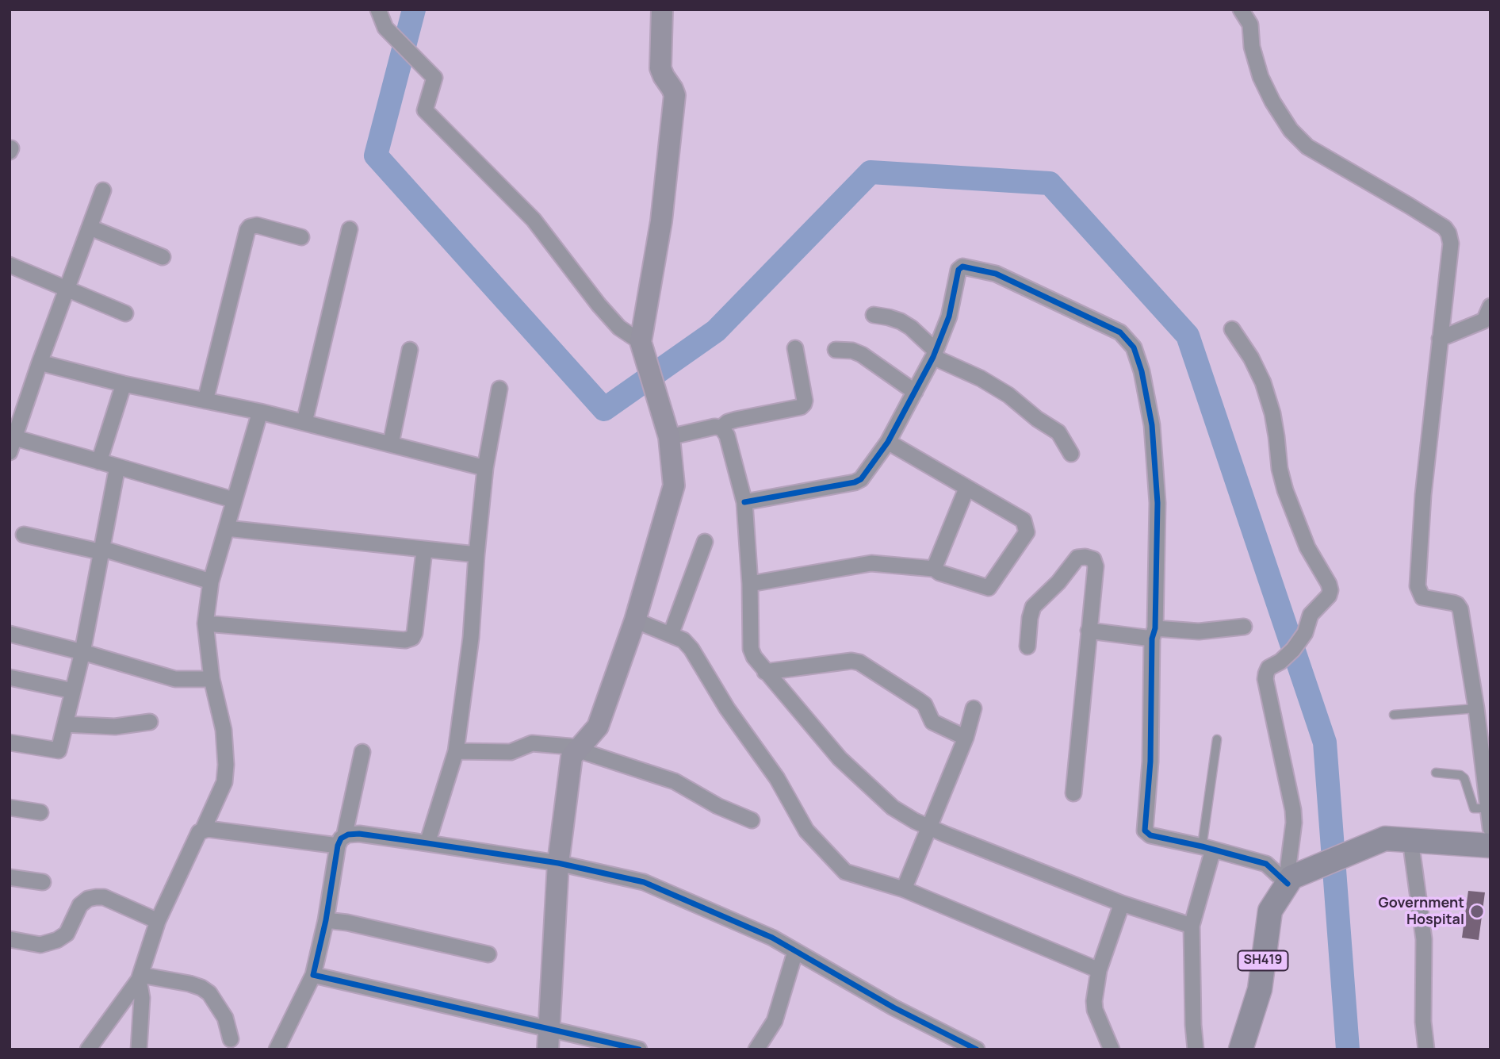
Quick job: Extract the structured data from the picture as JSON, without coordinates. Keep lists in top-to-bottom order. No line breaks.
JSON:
{"streets":{"main road":["SH419"]},"places":["Government Hospital"]}
